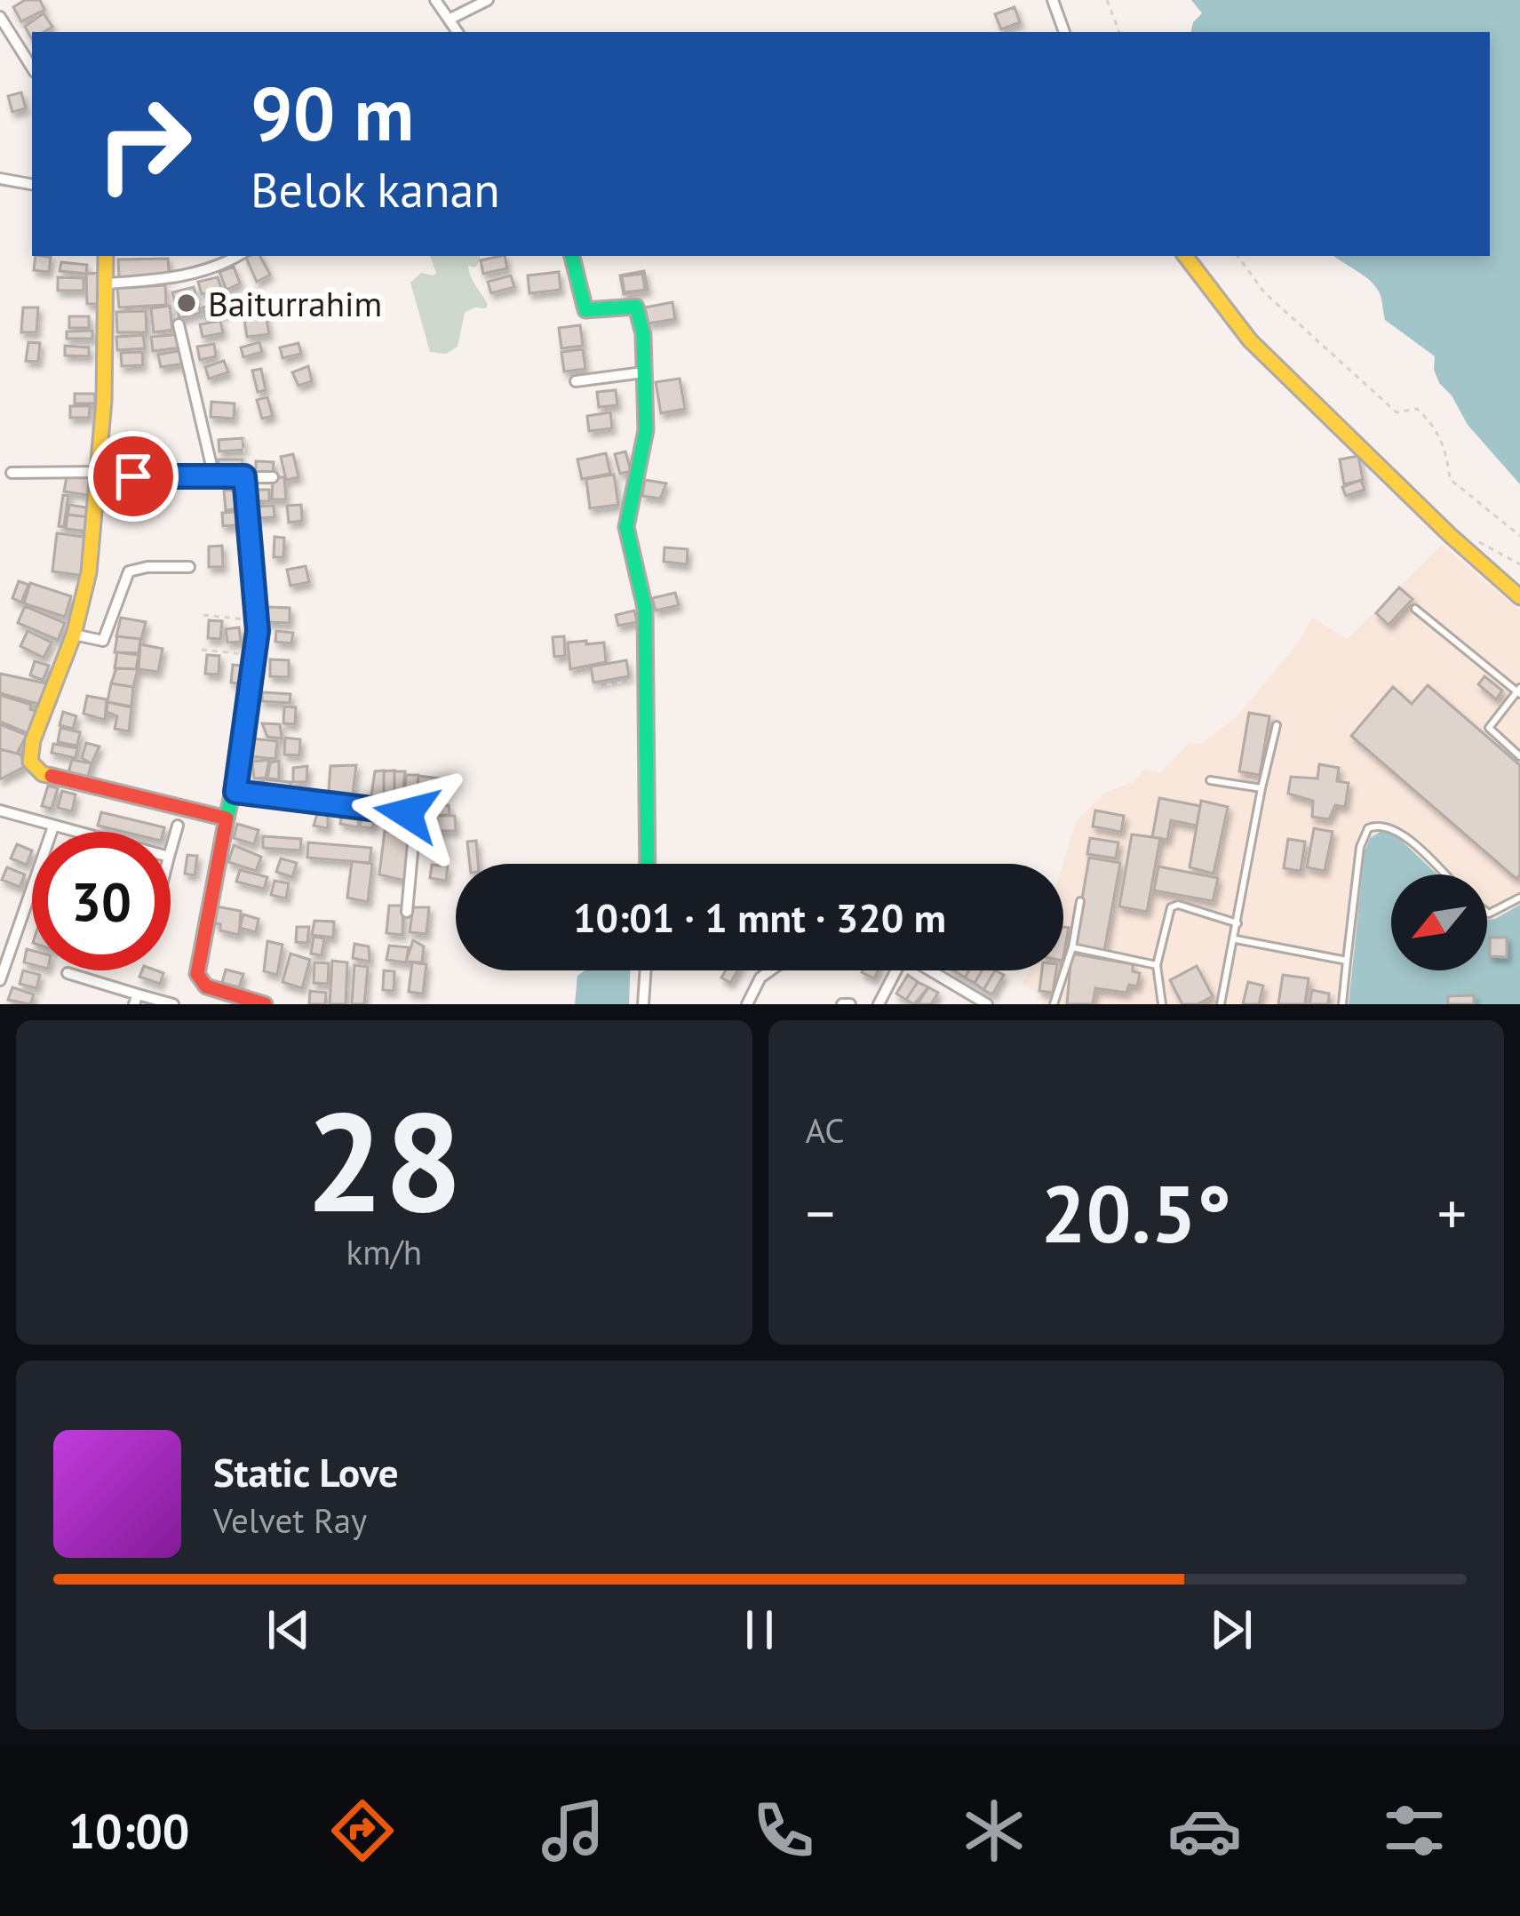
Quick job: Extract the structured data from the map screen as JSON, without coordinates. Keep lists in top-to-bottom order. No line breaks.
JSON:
{"places":["Baiturrahim"],"north":"bottom left","page":{"turn":["90 m","Belok kanan"],"limit":"30","trip":"10:01 · 1 mnt · 320 m","tile":[["28","km/h"],"AC"],"heat":["−","20.5°","+"],"song":["Static Love","Velvet Ray"],"tabs":"10:00"}}
